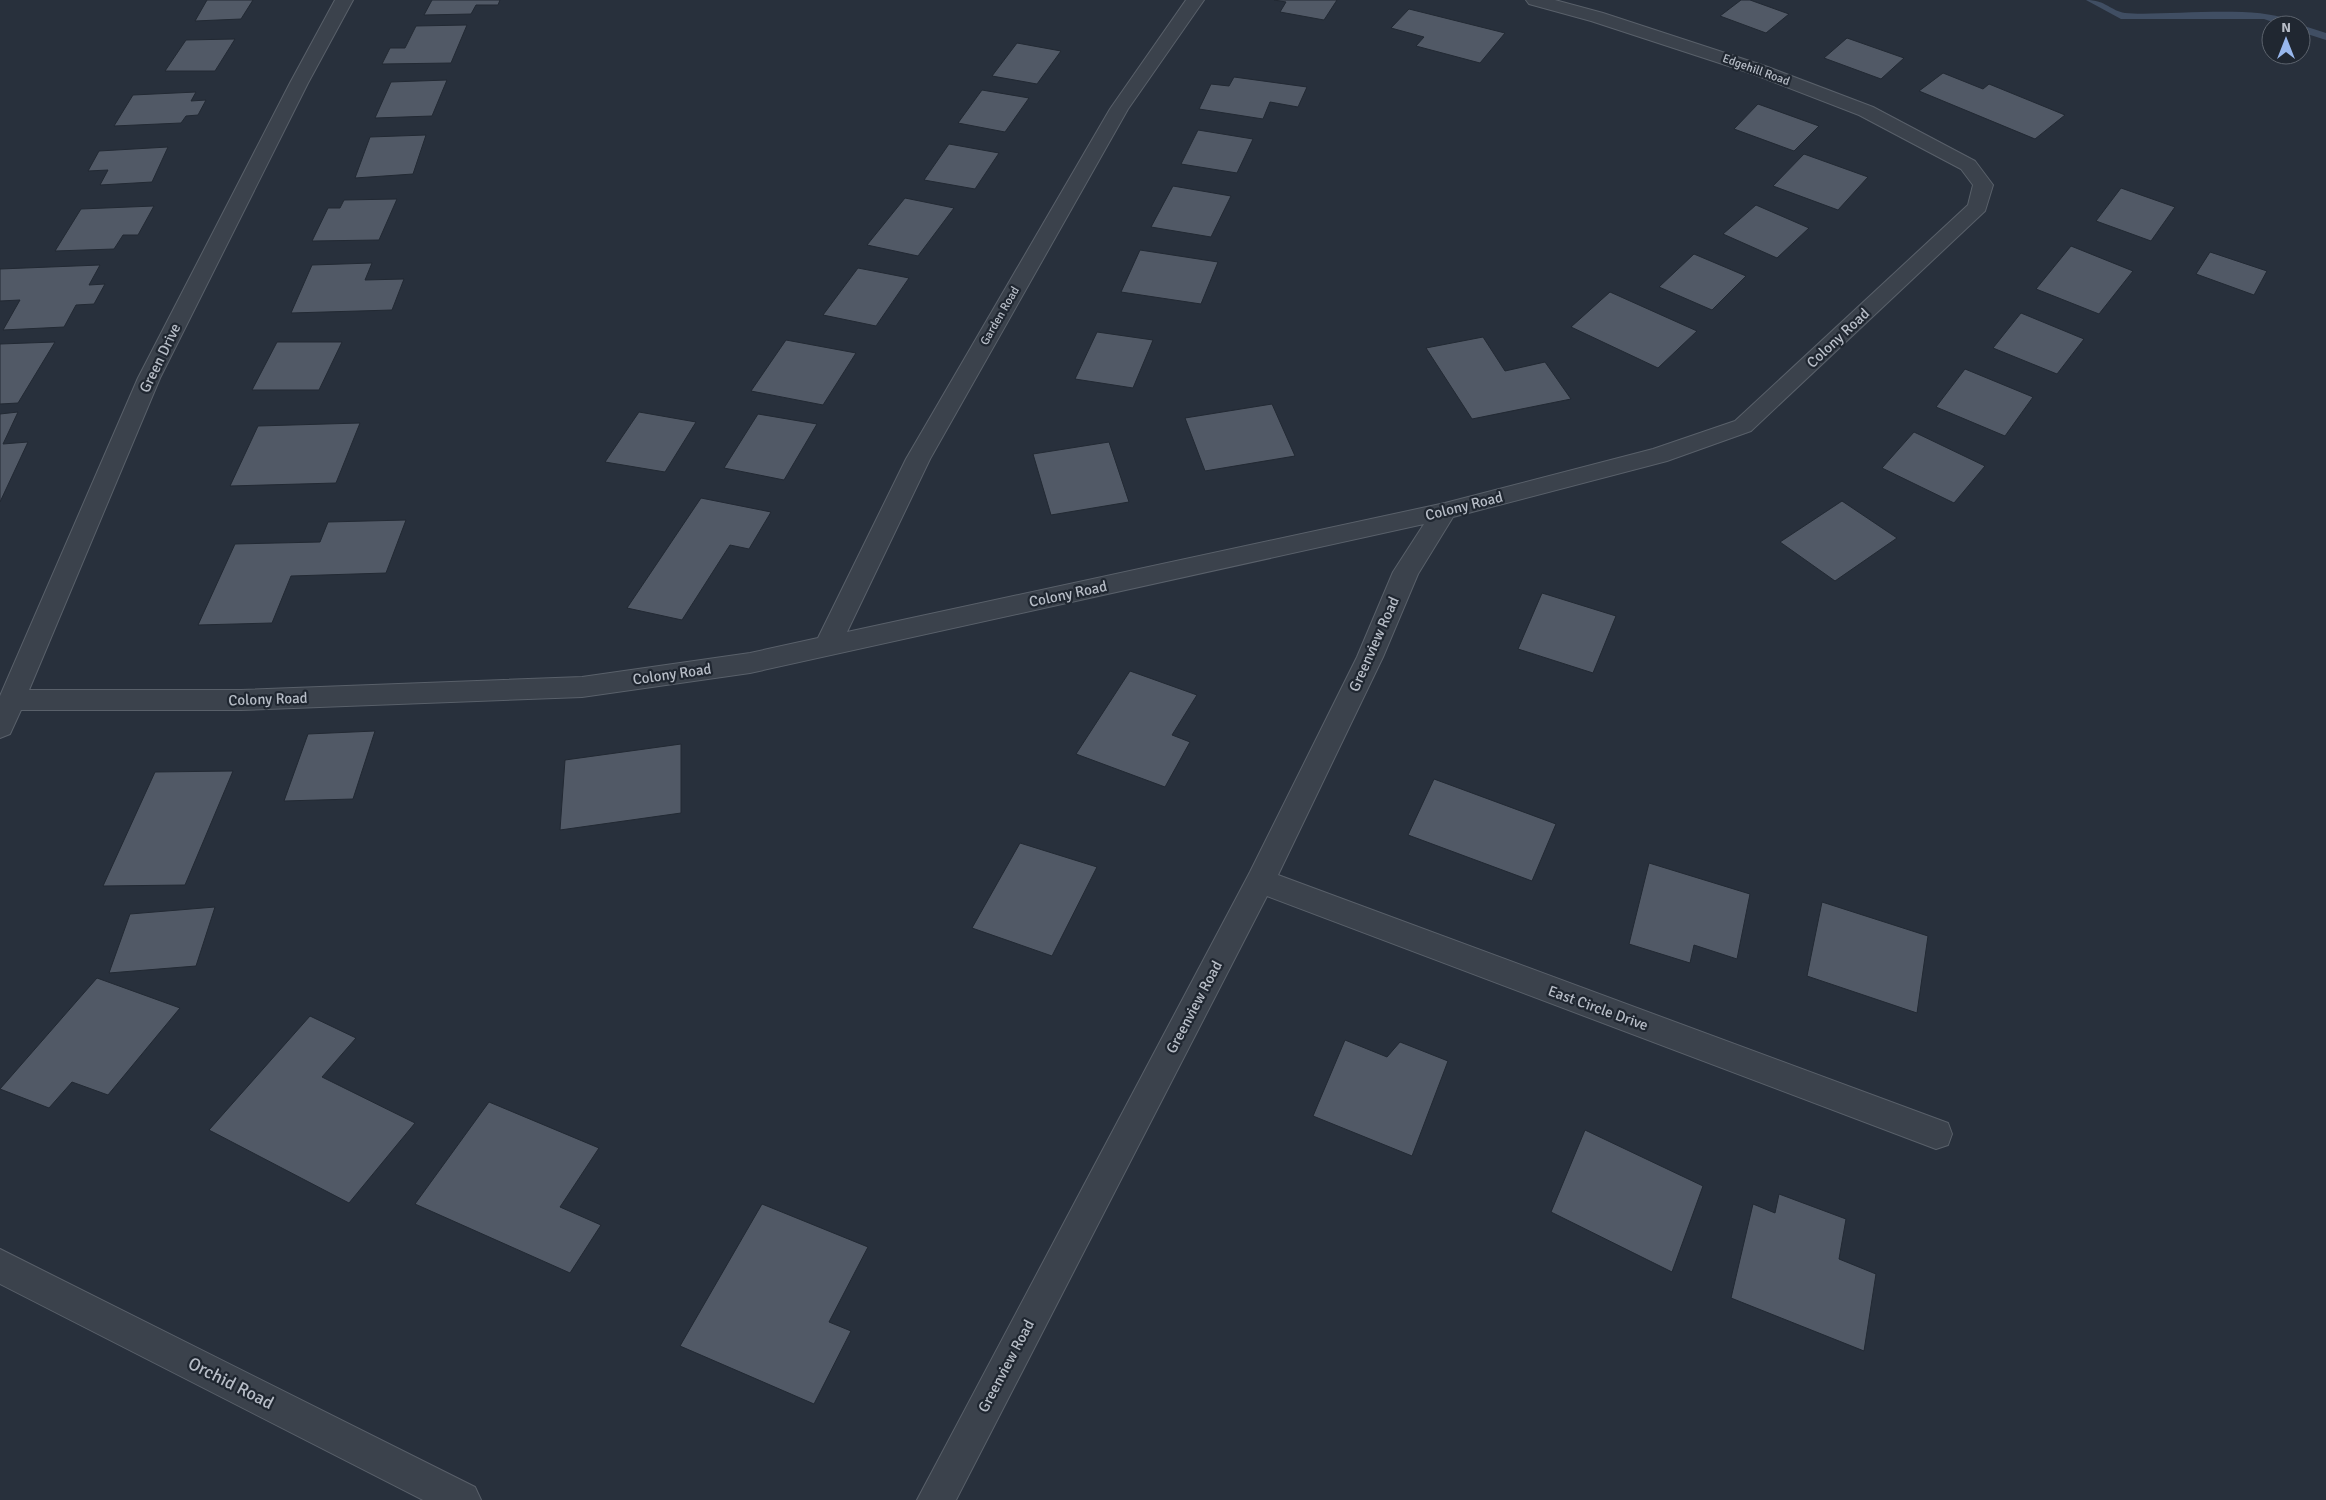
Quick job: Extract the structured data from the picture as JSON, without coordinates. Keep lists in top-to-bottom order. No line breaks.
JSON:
{"streets":{"street":["Edgehill Road","Garden Road","Colony Road","Green Drive","Greenview Road","East Circle Drive","Orchid Road"]},"crossings":[["Edgehill Road","Colony Road"],["Garden Road","Colony Road"],["Colony Road","Green Drive"],["Colony Road","Greenview Road"],["Greenview Road","East Circle Drive"]],"north":"top"}
